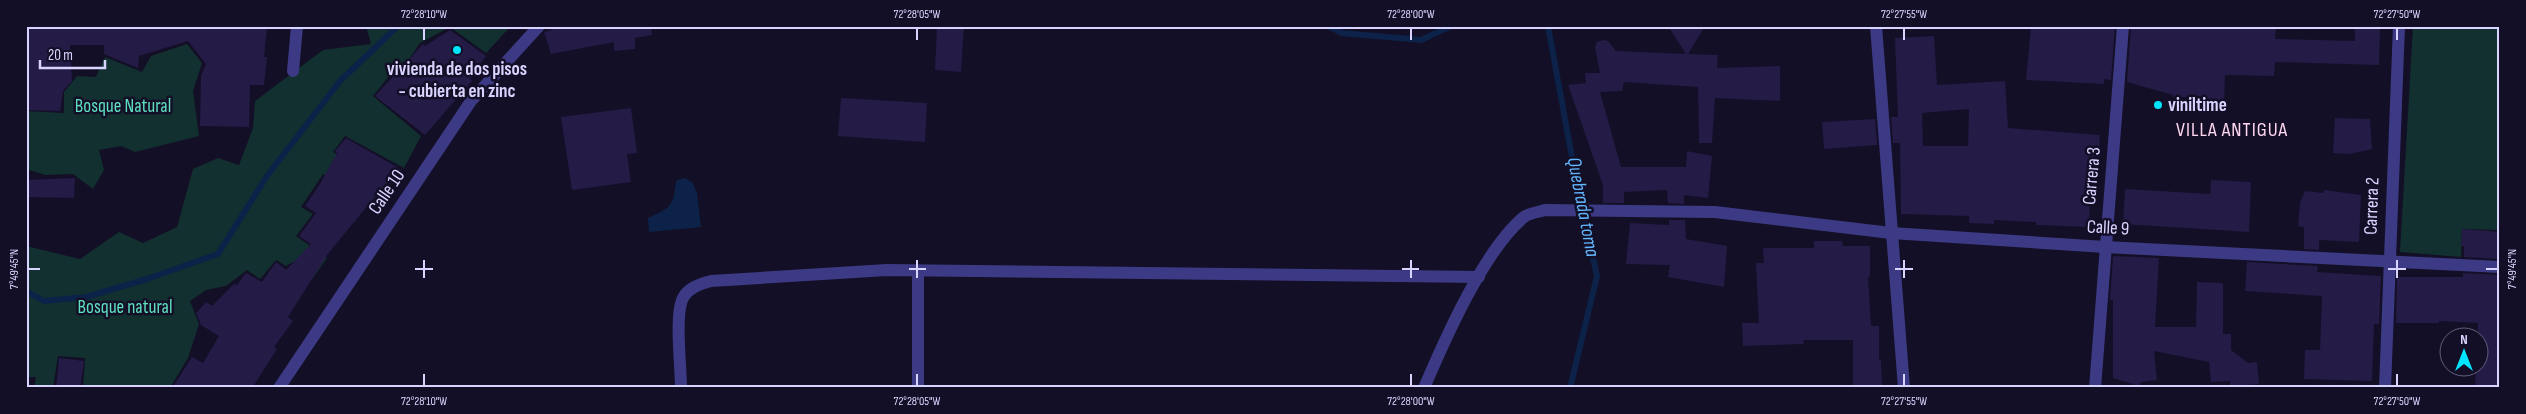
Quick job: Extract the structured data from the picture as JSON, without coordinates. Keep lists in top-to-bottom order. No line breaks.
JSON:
{"streets":{"street":["Carrera 3","Calle 10","Carrera 2","Calle 9"]},"crossings":[["Carrera 3","Calle 9"],["Carrera 2","Calle 9"]],"districts":["VILLA ANTIGUA"],"water":["Quebrada toma"],"parks":["Bosque Natural","Bosque natural"],"places":["vivienda de dos pisos - cubierta en zinc","viniltime"],"scale_bar":"20 m","north":"top","coordinates":["72°28'10\"W","72°28'05\"W","72°28'00\"W","72°27'55\"W","72°27'50\"W","7°49'45\"N"]}
